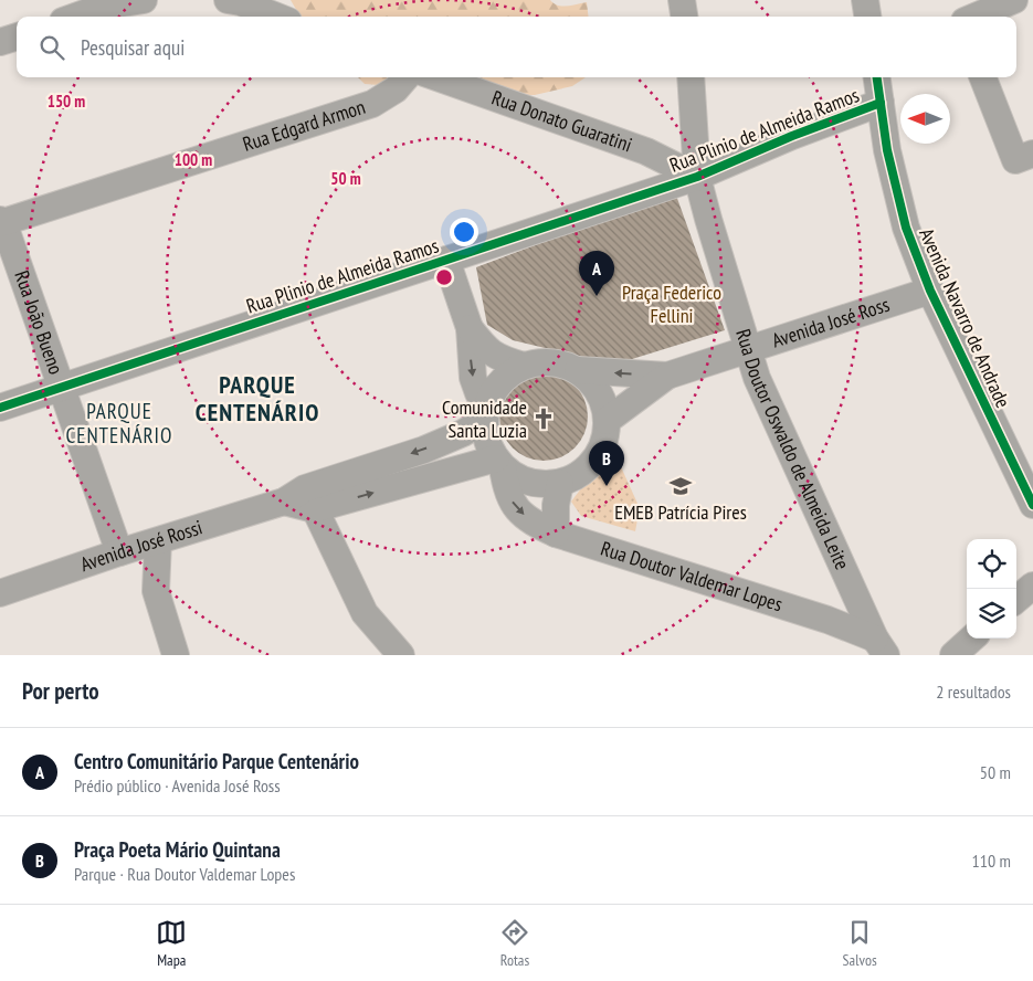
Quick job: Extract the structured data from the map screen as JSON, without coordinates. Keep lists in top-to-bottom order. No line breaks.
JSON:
{"streets":{"street":["Rua Donato Guaratini","Rua Edgard Armon","Rua Plinio de Almeida Ramos","Avenida Navarro de Andrade","Rua João Bueno","Avenida José Ross","Rua Doutor Oswaldo de Almeida Leite","Avenida José Rossi","Rua Doutor Valdemar Lopes"]},"crossings":[["Rua Donato Guaratini","Rua Plinio de Almeida Ramos"],["Rua Donato Guaratini","Rua Doutor Oswaldo de Almeida Leite"],["Rua Edgard Armon","Rua João Bueno"],["Rua Plinio de Almeida Ramos","Avenida Navarro de Andrade"],["Rua Plinio de Almeida Ramos","Rua João Bueno"],["Rua Plinio de Almeida Ramos","Rua Doutor Oswaldo de Almeida Leite"],["Avenida Navarro de Andrade","Avenida José Ross"],["Rua João Bueno","Avenida José Rossi"],["Avenida José Ross","Rua Doutor Oswaldo de Almeida Leite"],["Avenida José Ross","Avenida José Rossi"],["Avenida José Ross","Rua Doutor Valdemar Lopes"],["Rua Doutor Oswaldo de Almeida Leite","Rua Doutor Valdemar Lopes"],["Avenida José Rossi","Rua Doutor Valdemar Lopes"]],"districts":["PARQUE CENTENÁRIO","PARQUE CENTENÁRIO"],"parks":["Praça Federico Fellini"],"places":{"church":["Comunidade Santa Luzia"],"school or university":["EMEB Patrícia Pires"]},"north":"left","page":{"search":"Pesquisar aqui","pins":["A","B"],"heading":["Por perto","2 resultados"],"list":[{"mark":"A","name":"Centro Comunitário Parque Centenário","note":"Prédio público · Avenida José Ross","value":"50 m"},{"mark":"B","name":"Praça Poeta Mário Quintana","note":"Parque · Rua Doutor Valdemar Lopes","value":"110 m"}],"nav":["Mapa","Rotas","Salvos"]},"rings":["150 m","100 m","50 m"]}
